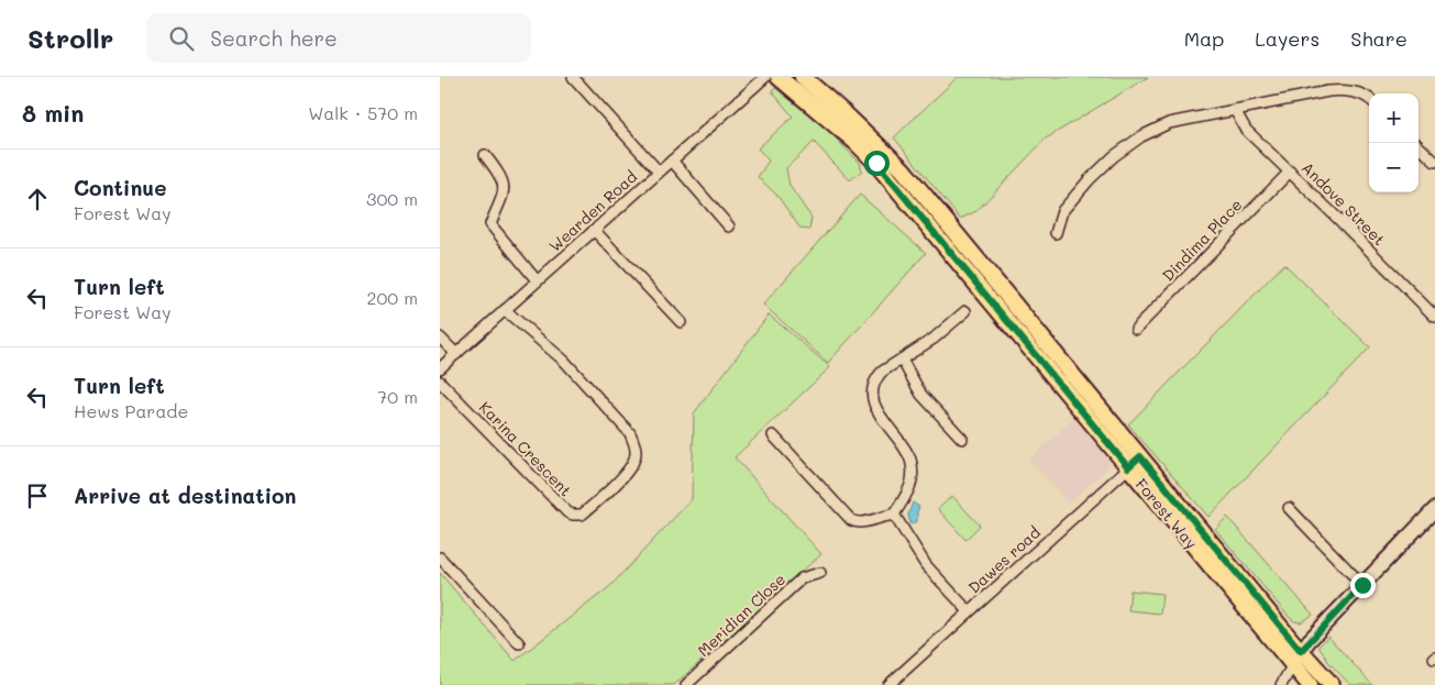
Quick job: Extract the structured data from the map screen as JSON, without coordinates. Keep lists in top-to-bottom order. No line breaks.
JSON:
{"streets":{"main road":["Forest Way"],"street":["Andove Street","Wearden Road","Dindima Place","Karina Crescent","Dawes road","Meridian Close"]},"crossings":[["Andove Street","Dindima Place"],["Wearden Road","Karina Crescent"],["Forest Way","Dawes road"]],"page":{"header":"Strollr","search":"Search here","nav":["Map","Layers","Share"],"heading":["8 min","Walk · 570 m"],"map_buttons":["+","−"],"list":[["Continue","Forest Way","300 m"],["Turn left","Forest Way","200 m"],["Turn left","Hews Parade","70 m"],"Arrive at destination"]}}
